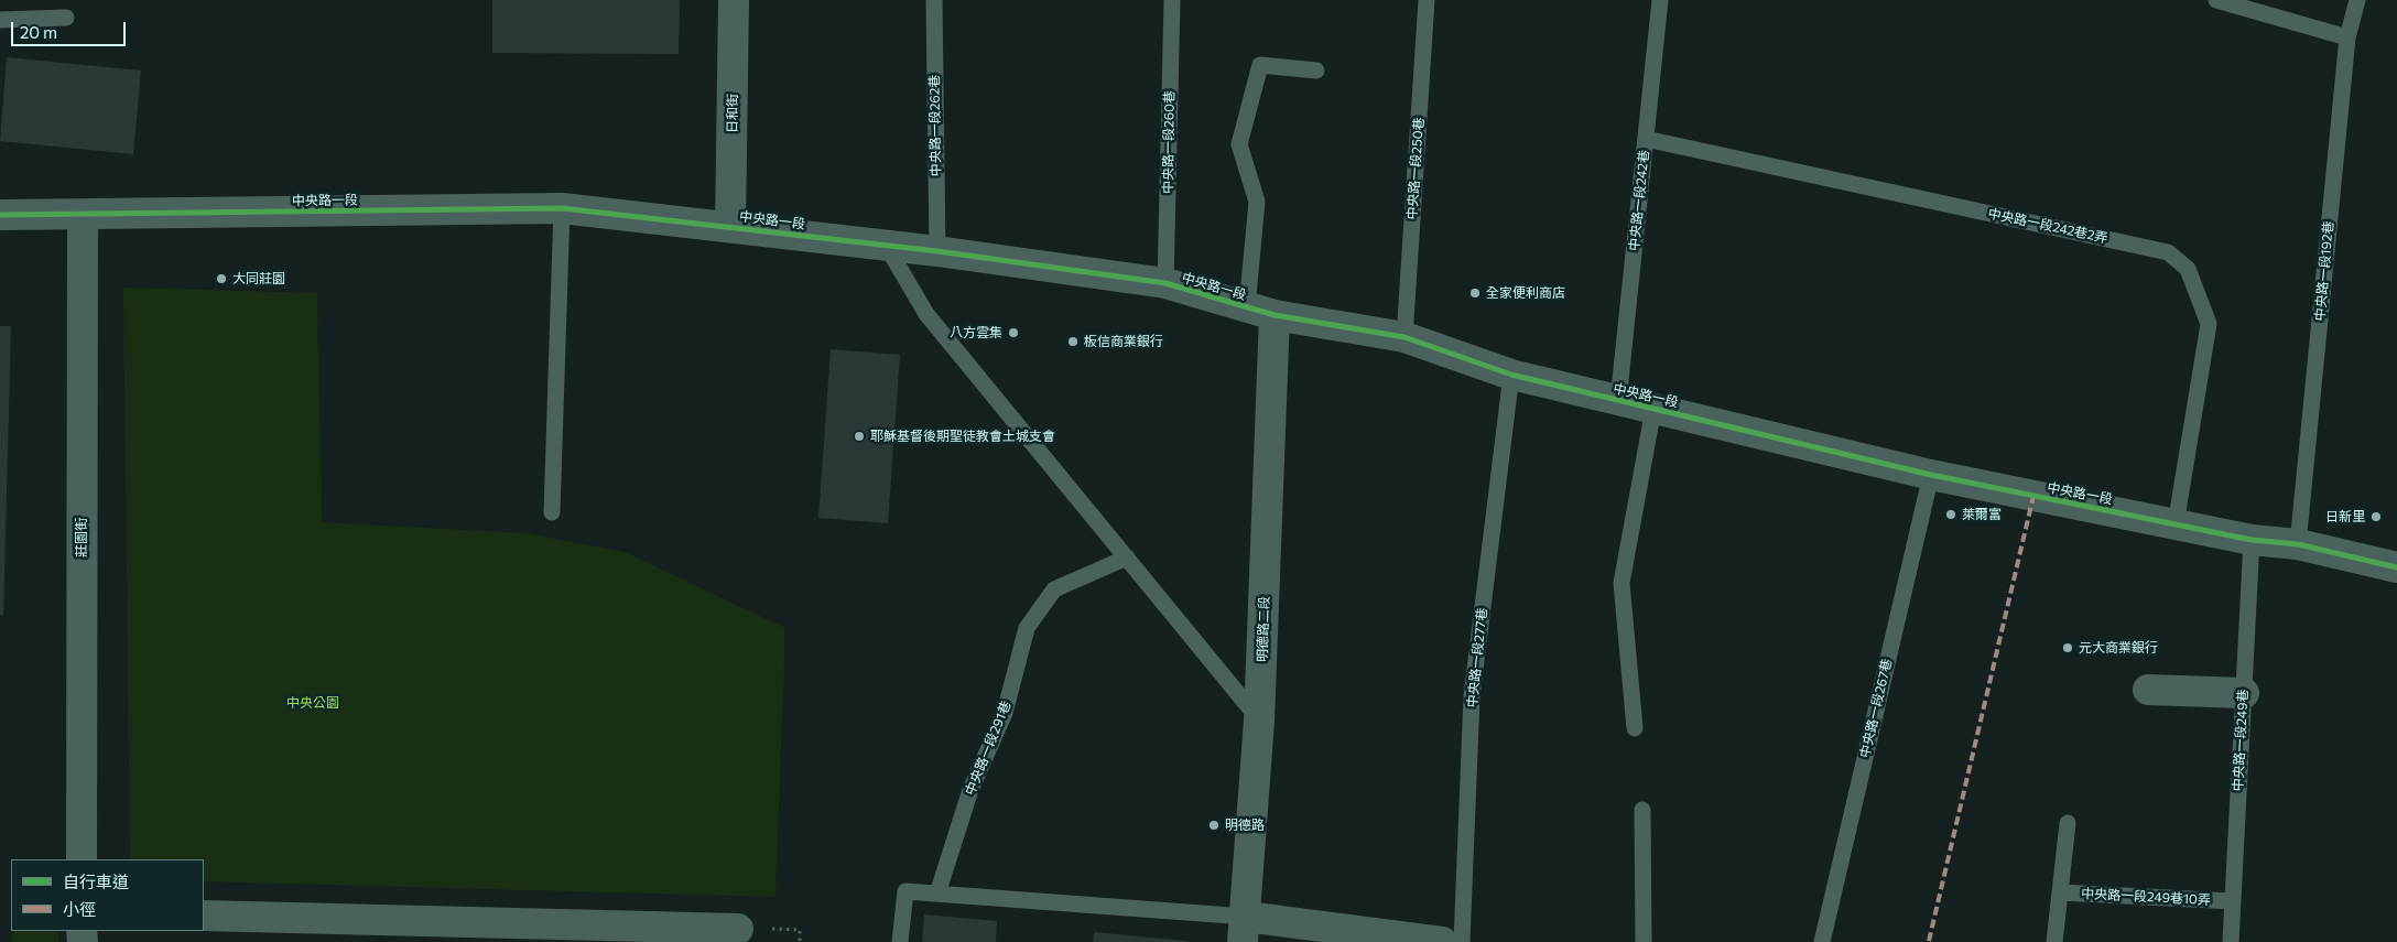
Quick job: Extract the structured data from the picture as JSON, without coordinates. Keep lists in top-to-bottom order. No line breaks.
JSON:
{"streets":{"street":["日和街","中央路一段","莊園街","明德路二段"],"lane":["中央路一段262巷","中央路一段260巷","中央路一段250巷","中央路一段242巷","中央路一段242巷2弄","中央路一段192巷","中央路一段277巷","中央路一段267巷","中央路一段249巷","中央路一段291巷","中央路一段249巷10弄"]},"crossings":[["日和街","中央路一段"],["中央路一段262巷","中央路一段"],["中央路一段260巷","中央路一段"],["中央路一段250巷","中央路一段"],["中央路一段","中央路一段242巷"],["中央路一段","中央路一段242巷2弄"],["中央路一段","中央路一段192巷"],["中央路一段","莊園街"],["中央路一段","明德路二段"],["中央路一段","中央路一段277巷"],["中央路一段","中央路一段267巷"],["中央路一段","中央路一段249巷"],["中央路一段242巷","中央路一段242巷2弄"],["中央路一段249巷","中央路一段249巷10弄"]],"parks":["中央公園"],"places":["大同莊園","全家便利商店","八方雲集","板信商業銀行","耶穌基督後期聖徒教會土城支會","萊爾富","日新里","元大商業銀行","明德路"],"legend":["自行車道","小徑"],"scale_bar":"20 m"}
